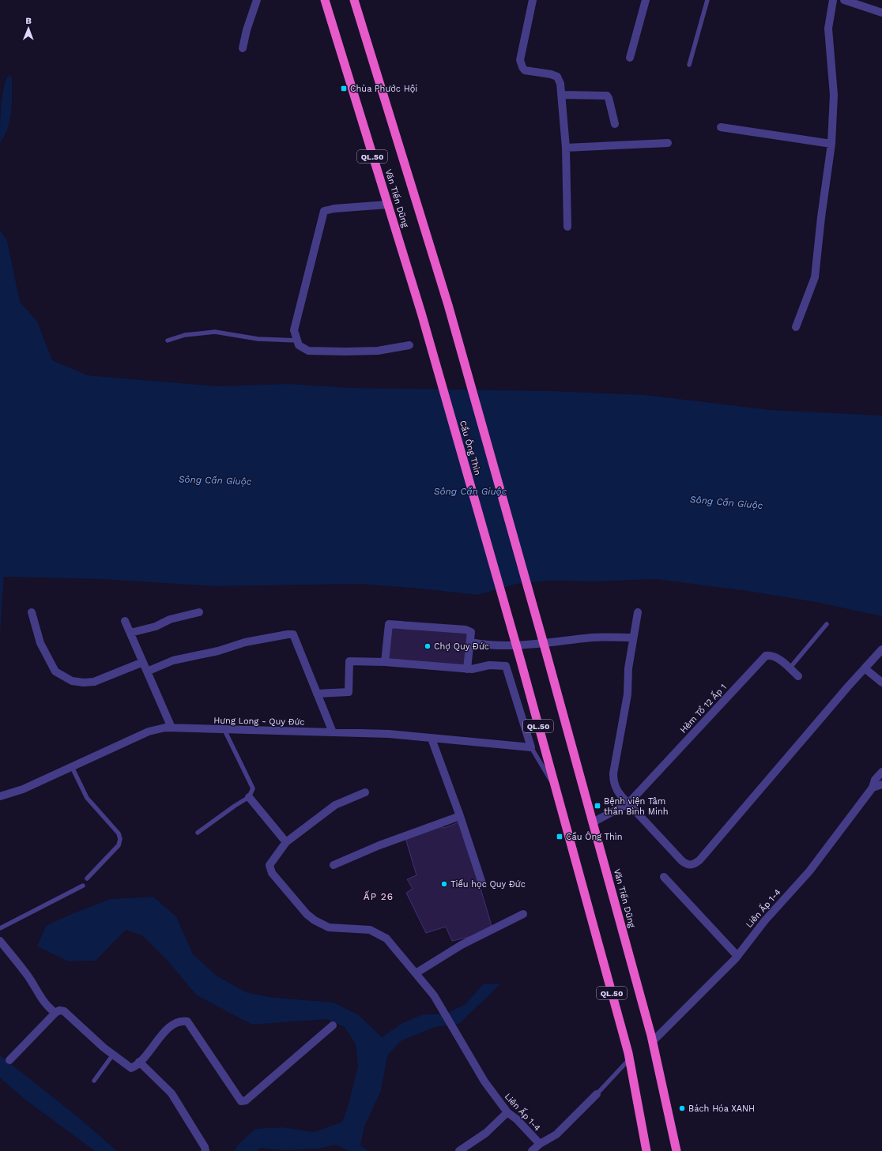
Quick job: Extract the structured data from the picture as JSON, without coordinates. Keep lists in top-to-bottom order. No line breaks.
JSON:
{"streets":{"highway":["QL.50","Văn Tiến Dũng","Cầu Ông Thìn"],"street":["Hẻm Tổ 12 Ấp 1","Hưng Long - Quy Đức","Liên Ấp 1-4"]},"crossings":[["QL.50","Cầu Ông Thìn"],["QL.50","Liên Ấp 1-4"],["Văn Tiến Dũng","Cầu Ông Thìn"],["Văn Tiến Dũng","Hẻm Tổ 12 Ấp 1"],["Văn Tiến Dũng","Liên Ấp 1-4"]],"districts":["ẤP 26"],"water":["Sông Cần Giuộc"],"places":{"transit":["Chùa Phước Hội","Bệnh viện Tâm thần Bình Minh","Cầu Ông Thìn"],"other":["Chợ Quy Đức","Tiểu học Quy Đức","Bách Hóa XANH"]},"north":"top"}
